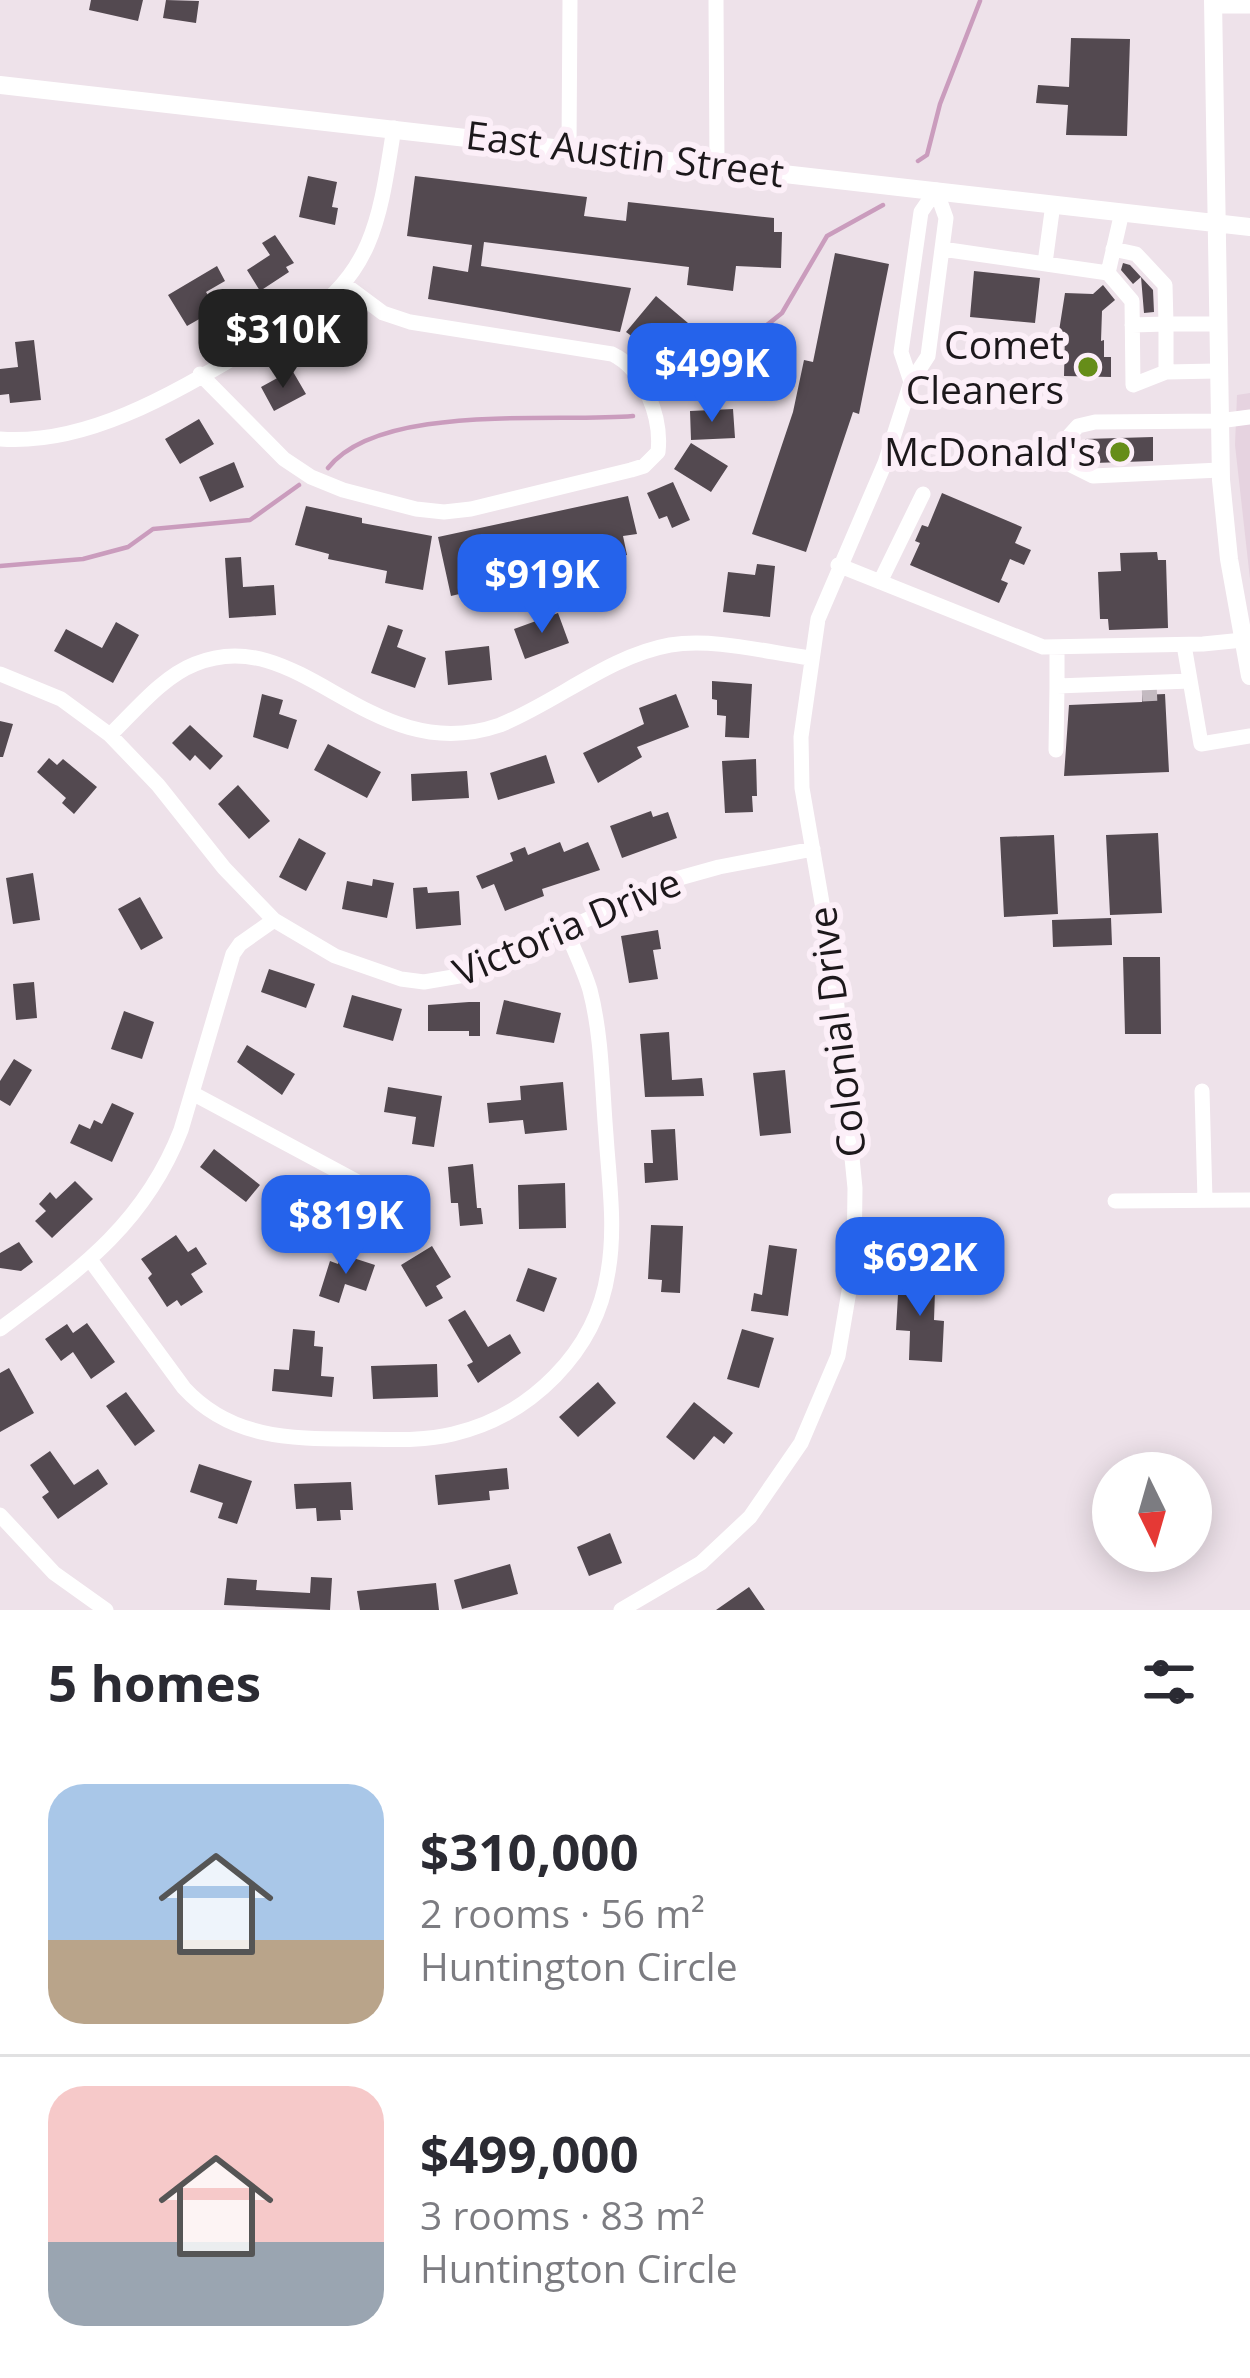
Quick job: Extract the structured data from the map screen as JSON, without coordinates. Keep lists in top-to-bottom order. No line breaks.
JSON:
{"streets":{"main road":["East Austin Street"],"street":["Victoria Drive","Colonial Drive"]},"crossings":[["East Austin Street","Colonial Drive"],["Victoria Drive","Colonial Drive"]],"places":["Comet Cleaners","McDonald's"],"north":"bottom","page":{"price":["$310K","$499K","$919K","$819K","$692K"],"heading":"5 homes","list":[{"name":"$310,000","note":"2 rooms · 56 m² · Huntington Circle"},{"name":"$499,000","note":"3 rooms · 83 m² · Huntington Circle"}]}}
